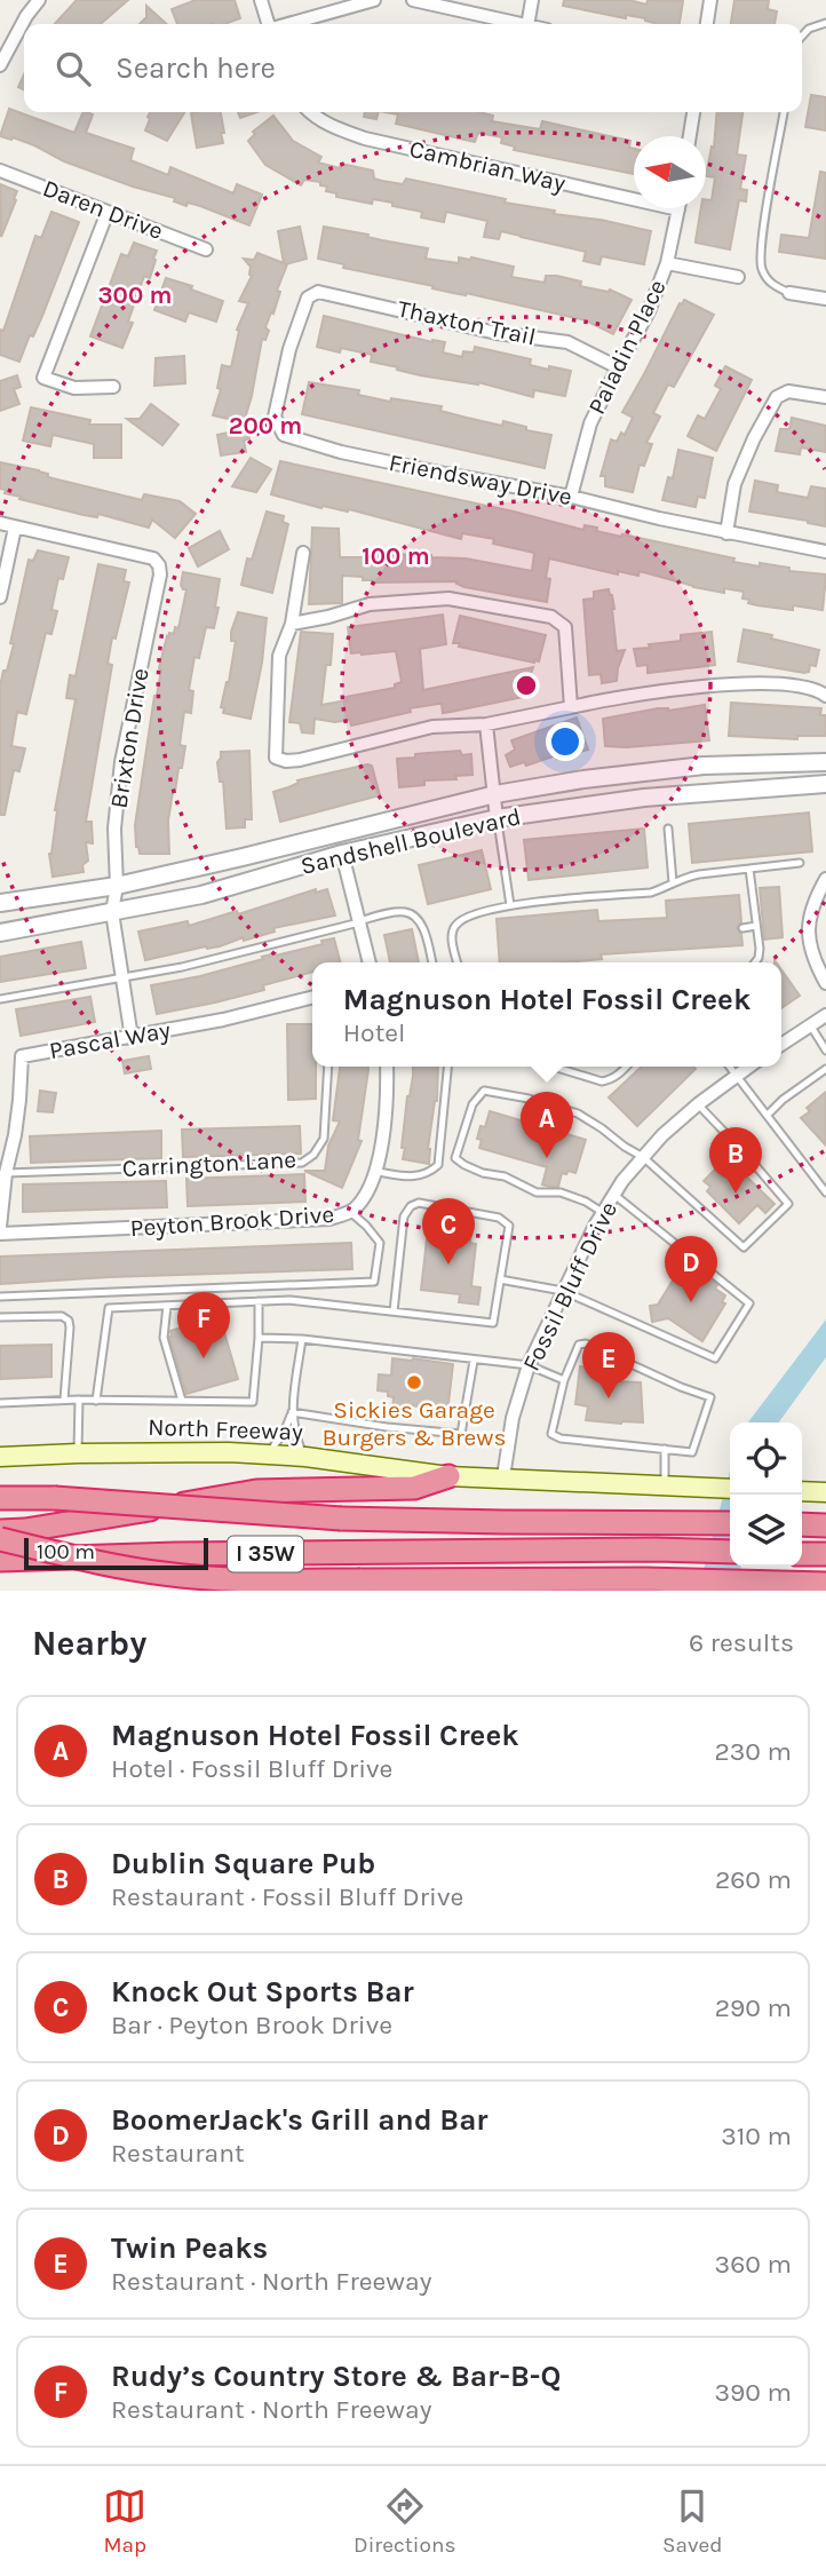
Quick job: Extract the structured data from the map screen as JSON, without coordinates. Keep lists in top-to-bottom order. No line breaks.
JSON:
{"streets":{"highway":["I 35W"],"main road":["North Freeway"],"street":["Cambrian Way","Daren Drive","Thaxton Trail","Paladin Place","Friendsway Drive","Brixton Drive","Sandshell Boulevard","Pascal Way","Peyton Brook Drive","Fossil Bluff Drive"],"lane":["Carrington Lane"]},"crossings":[["Thaxton Trail","Paladin Place"],["Thaxton Trail","Friendsway Drive"],["Paladin Place","Friendsway Drive"],["Brixton Drive","Sandshell Boulevard"],["Brixton Drive","Pascal Way"],["Pascal Way","Carrington Lane"],["Fossil Bluff Drive","North Freeway"]],"places":["Sickies Garage Burgers & Brews"],"scale_bar":"100 m","north":"left","page":{"search":"Search here","popup":["Magnuson Hotel Fossil Creek","Hotel"],"pins":["A","B","C","D","F","E"],"scale":"100 m","heading":["Nearby","6 results"],"list":[{"mark":"A","name":"Magnuson Hotel Fossil Creek","note":"Hotel · Fossil Bluff Drive","value":"230 m"},{"mark":"B","name":"Dublin Square Pub","note":"Restaurant · Fossil Bluff Drive","value":"260 m"},{"mark":"C","name":"Knock Out Sports Bar","note":"Bar · Peyton Brook Drive","value":"290 m"},{"mark":"D","name":"BoomerJack's Grill and Bar","note":"Restaurant","value":"310 m"},{"mark":"E","name":"Twin Peaks","note":"Restaurant · North Freeway","value":"360 m"},{"mark":"F","name":"Rudy’s Country Store & Bar-B-Q","note":"Restaurant · North Freeway","value":"390 m"}],"nav":["Map","Directions","Saved"]},"rings":["300 m","200 m","100 m"]}
